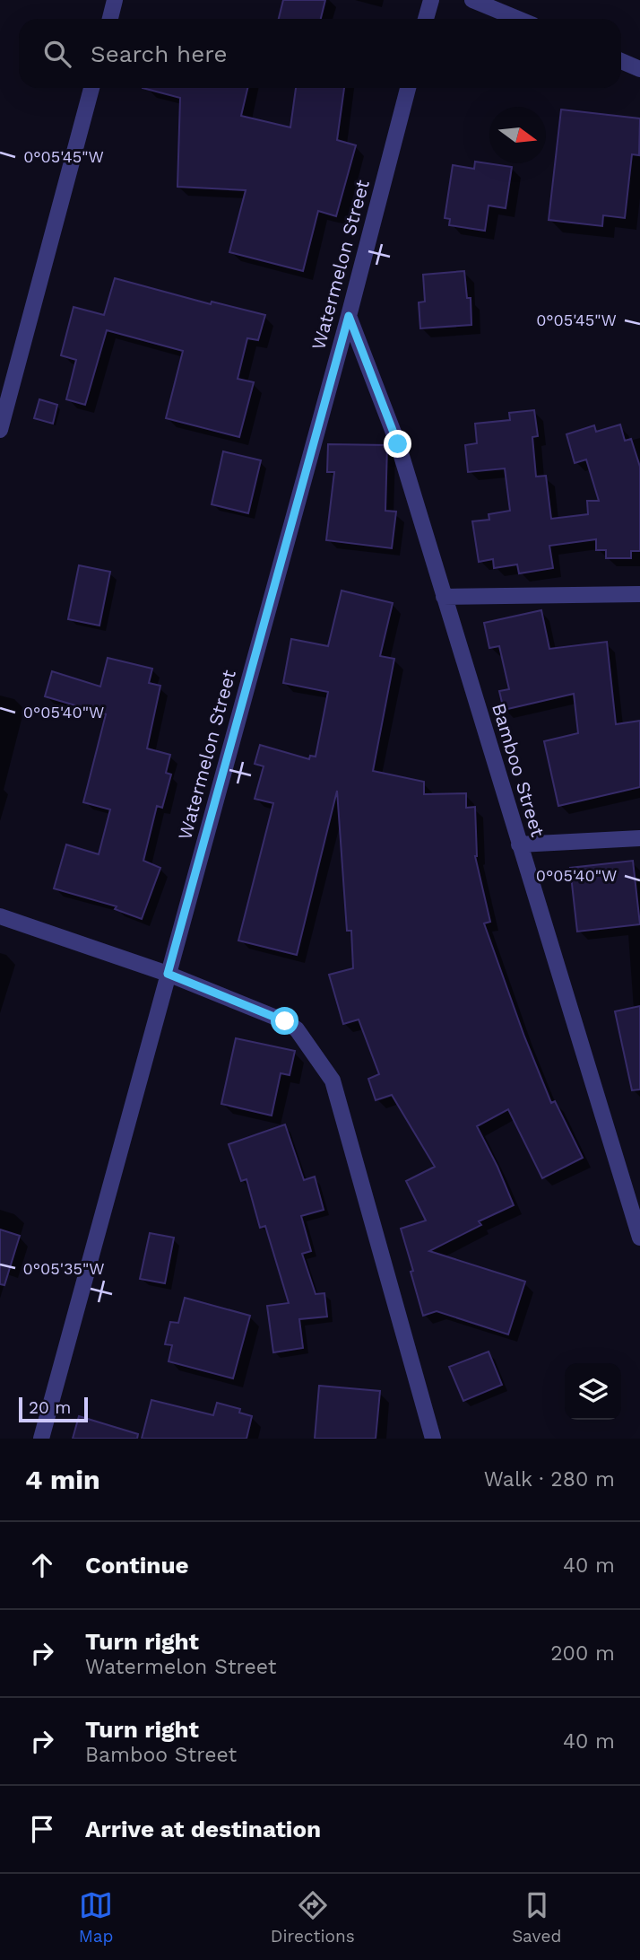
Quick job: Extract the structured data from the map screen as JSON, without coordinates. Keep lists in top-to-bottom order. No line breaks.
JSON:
{"streets":{"street":["Watermelon Street","Bamboo Street"]},"crossings":[["Watermelon Street","Bamboo Street"]],"scale_bar":"20 m","north":"right","page":{"search":"Search here","scale":"20 m","heading":["4 min","Walk · 280 m"],"list":[["Continue","40 m"],["Turn right","Watermelon Street","200 m"],["Turn right","Bamboo Street","40 m"],"Arrive at destination"],"nav":["Map","Directions","Saved"]},"coordinates":["0°05'45\"W","0°05'40\"W","0°05'35\"W"]}
